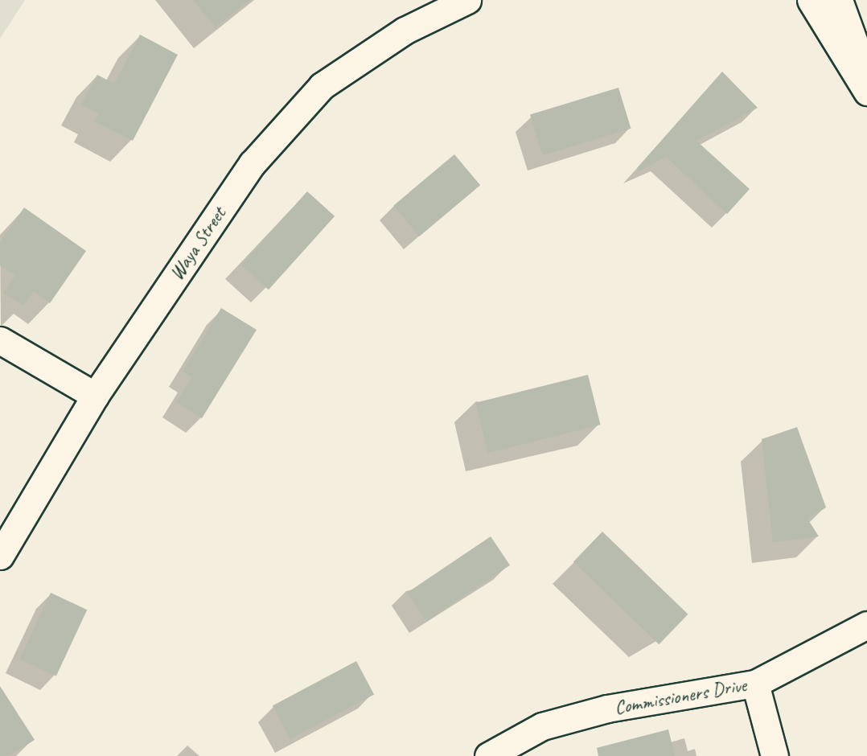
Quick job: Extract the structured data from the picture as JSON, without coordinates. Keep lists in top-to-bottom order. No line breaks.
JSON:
{"streets":{"main road":["Waya Street","Commissioners Drive"]}}
